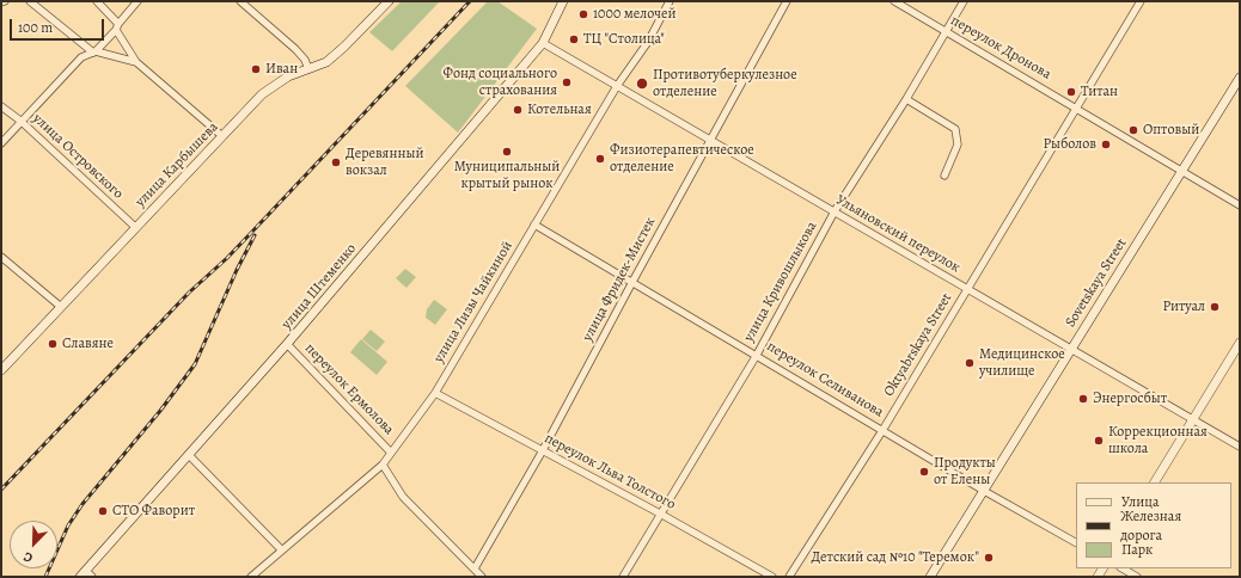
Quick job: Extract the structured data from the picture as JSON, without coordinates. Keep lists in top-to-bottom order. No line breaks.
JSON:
{"streets":{"main road":["улица Карбышева","Sovetskaya Street","улица Штеменко"],"street":["переулок Дронова","улица Островского","Ульяновский переулок","улица Фридек-Мистек","улица Кривошлыкова","улица Лизы Чайкиной","Oktyabrskaya Street","переулок Селиванова","переулок Ермолова","переулок Льва Толстого"]},"crossings":[["переулок Дронова","улица Кривошлыкова"],["переулок Дронова","Sovetskaya Street"],["переулок Дронова","Oktyabrskaya Street"],["улица Островского","улица Карбышева"],["Ульяновский переулок","улица Фридек-Мистек"],["Ульяновский переулок","улица Кривошлыкова"],["Ульяновский переулок","Sovetskaya Street"],["Ульяновский переулок","улица Штеменко"],["Ульяновский переулок","улица Лизы Чайкиной"],["Ульяновский переулок","Oktyabrskaya Street"],["улица Фридек-Мистек","переулок Селиванова"],["улица Фридек-Мистек","переулок Льва Толстого"],["улица Кривошлыкова","переулок Селиванова"],["улица Кривошлыкова","переулок Льва Толстого"],["Sovetskaya Street","переулок Селиванова"],["улица Штеменко","переулок Ермолова"],["улица Лизы Чайкиной","переулок Селиванова"],["улица Лизы Чайкиной","переулок Ермолова"],["улица Лизы Чайкиной","переулок Льва Толстого"],["Oktyabrskaya Street","переулок Селиванова"]],"places":["1000 мелочей","ТЦ \"Столица\"","Иван","Фонд социального страхования","Противотуберкулезное отделение","Титан","Котельная","Оптовый","Рыболов","Муниципальный крытый рынок","Физиотерапевтическое отделение","Деревянный вокзал","Ритуал","Славяне","Медицинское училище","Энергосбыт","Коррекционная школа","Продукты от Елены","СТО Фаворит","Детский сад №10 \"Теремок\""],"legend":["Улица","Железная дорога","Парк"],"scale_bar":"100 m","north":"bottom left"}
